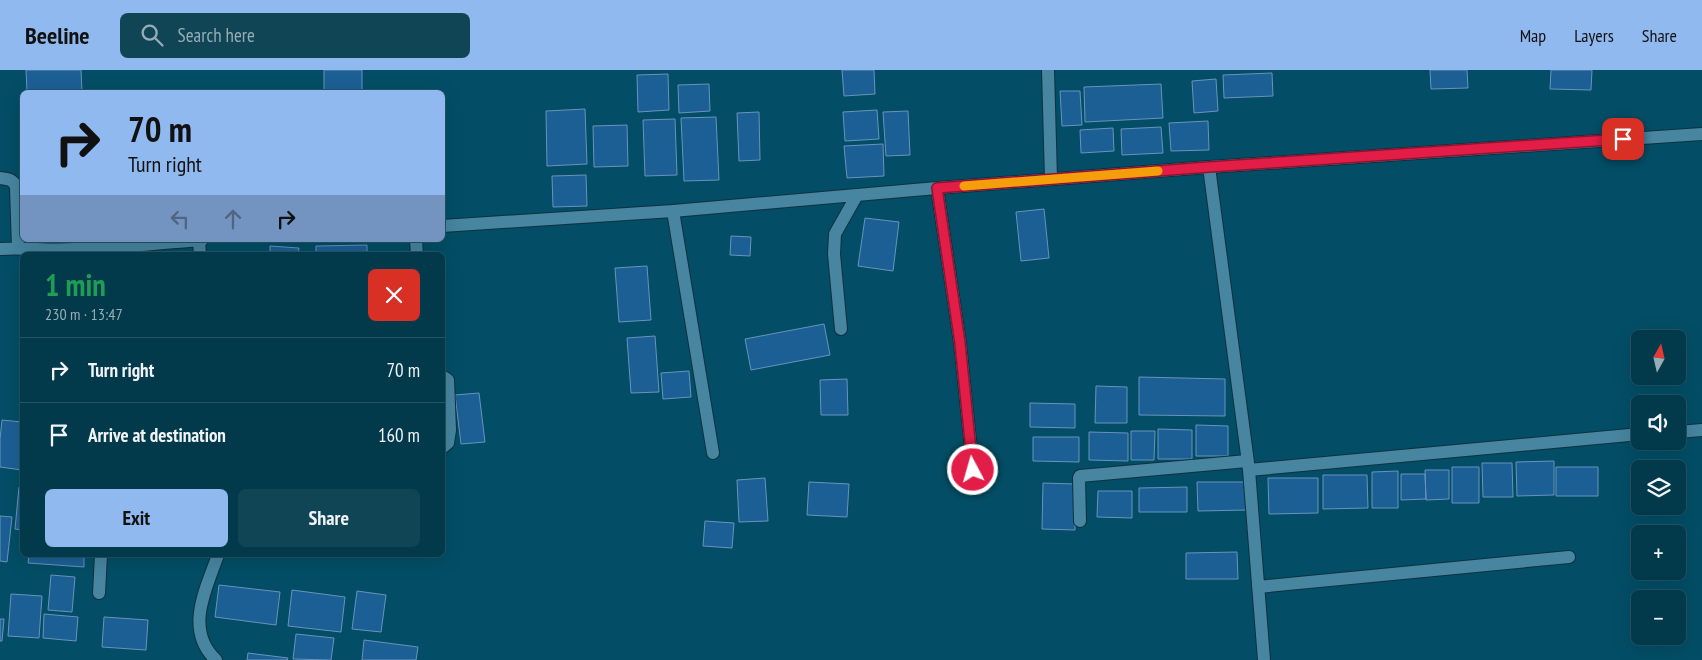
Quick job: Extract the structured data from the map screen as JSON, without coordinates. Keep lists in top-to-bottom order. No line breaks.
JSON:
{"north":"top","page":{"header":"Beeline","search":"Search here","nav":["Map","Layers","Share"],"turn":["70 m","Turn right"],"heading":["1 min","230 m · 13:47"],"map_buttons":["+","−"],"list":[{"name":"Turn right","value":"70 m"},{"name":"Arrive at destination","value":"160 m"}],"buttons":["Exit","Share"]}}
